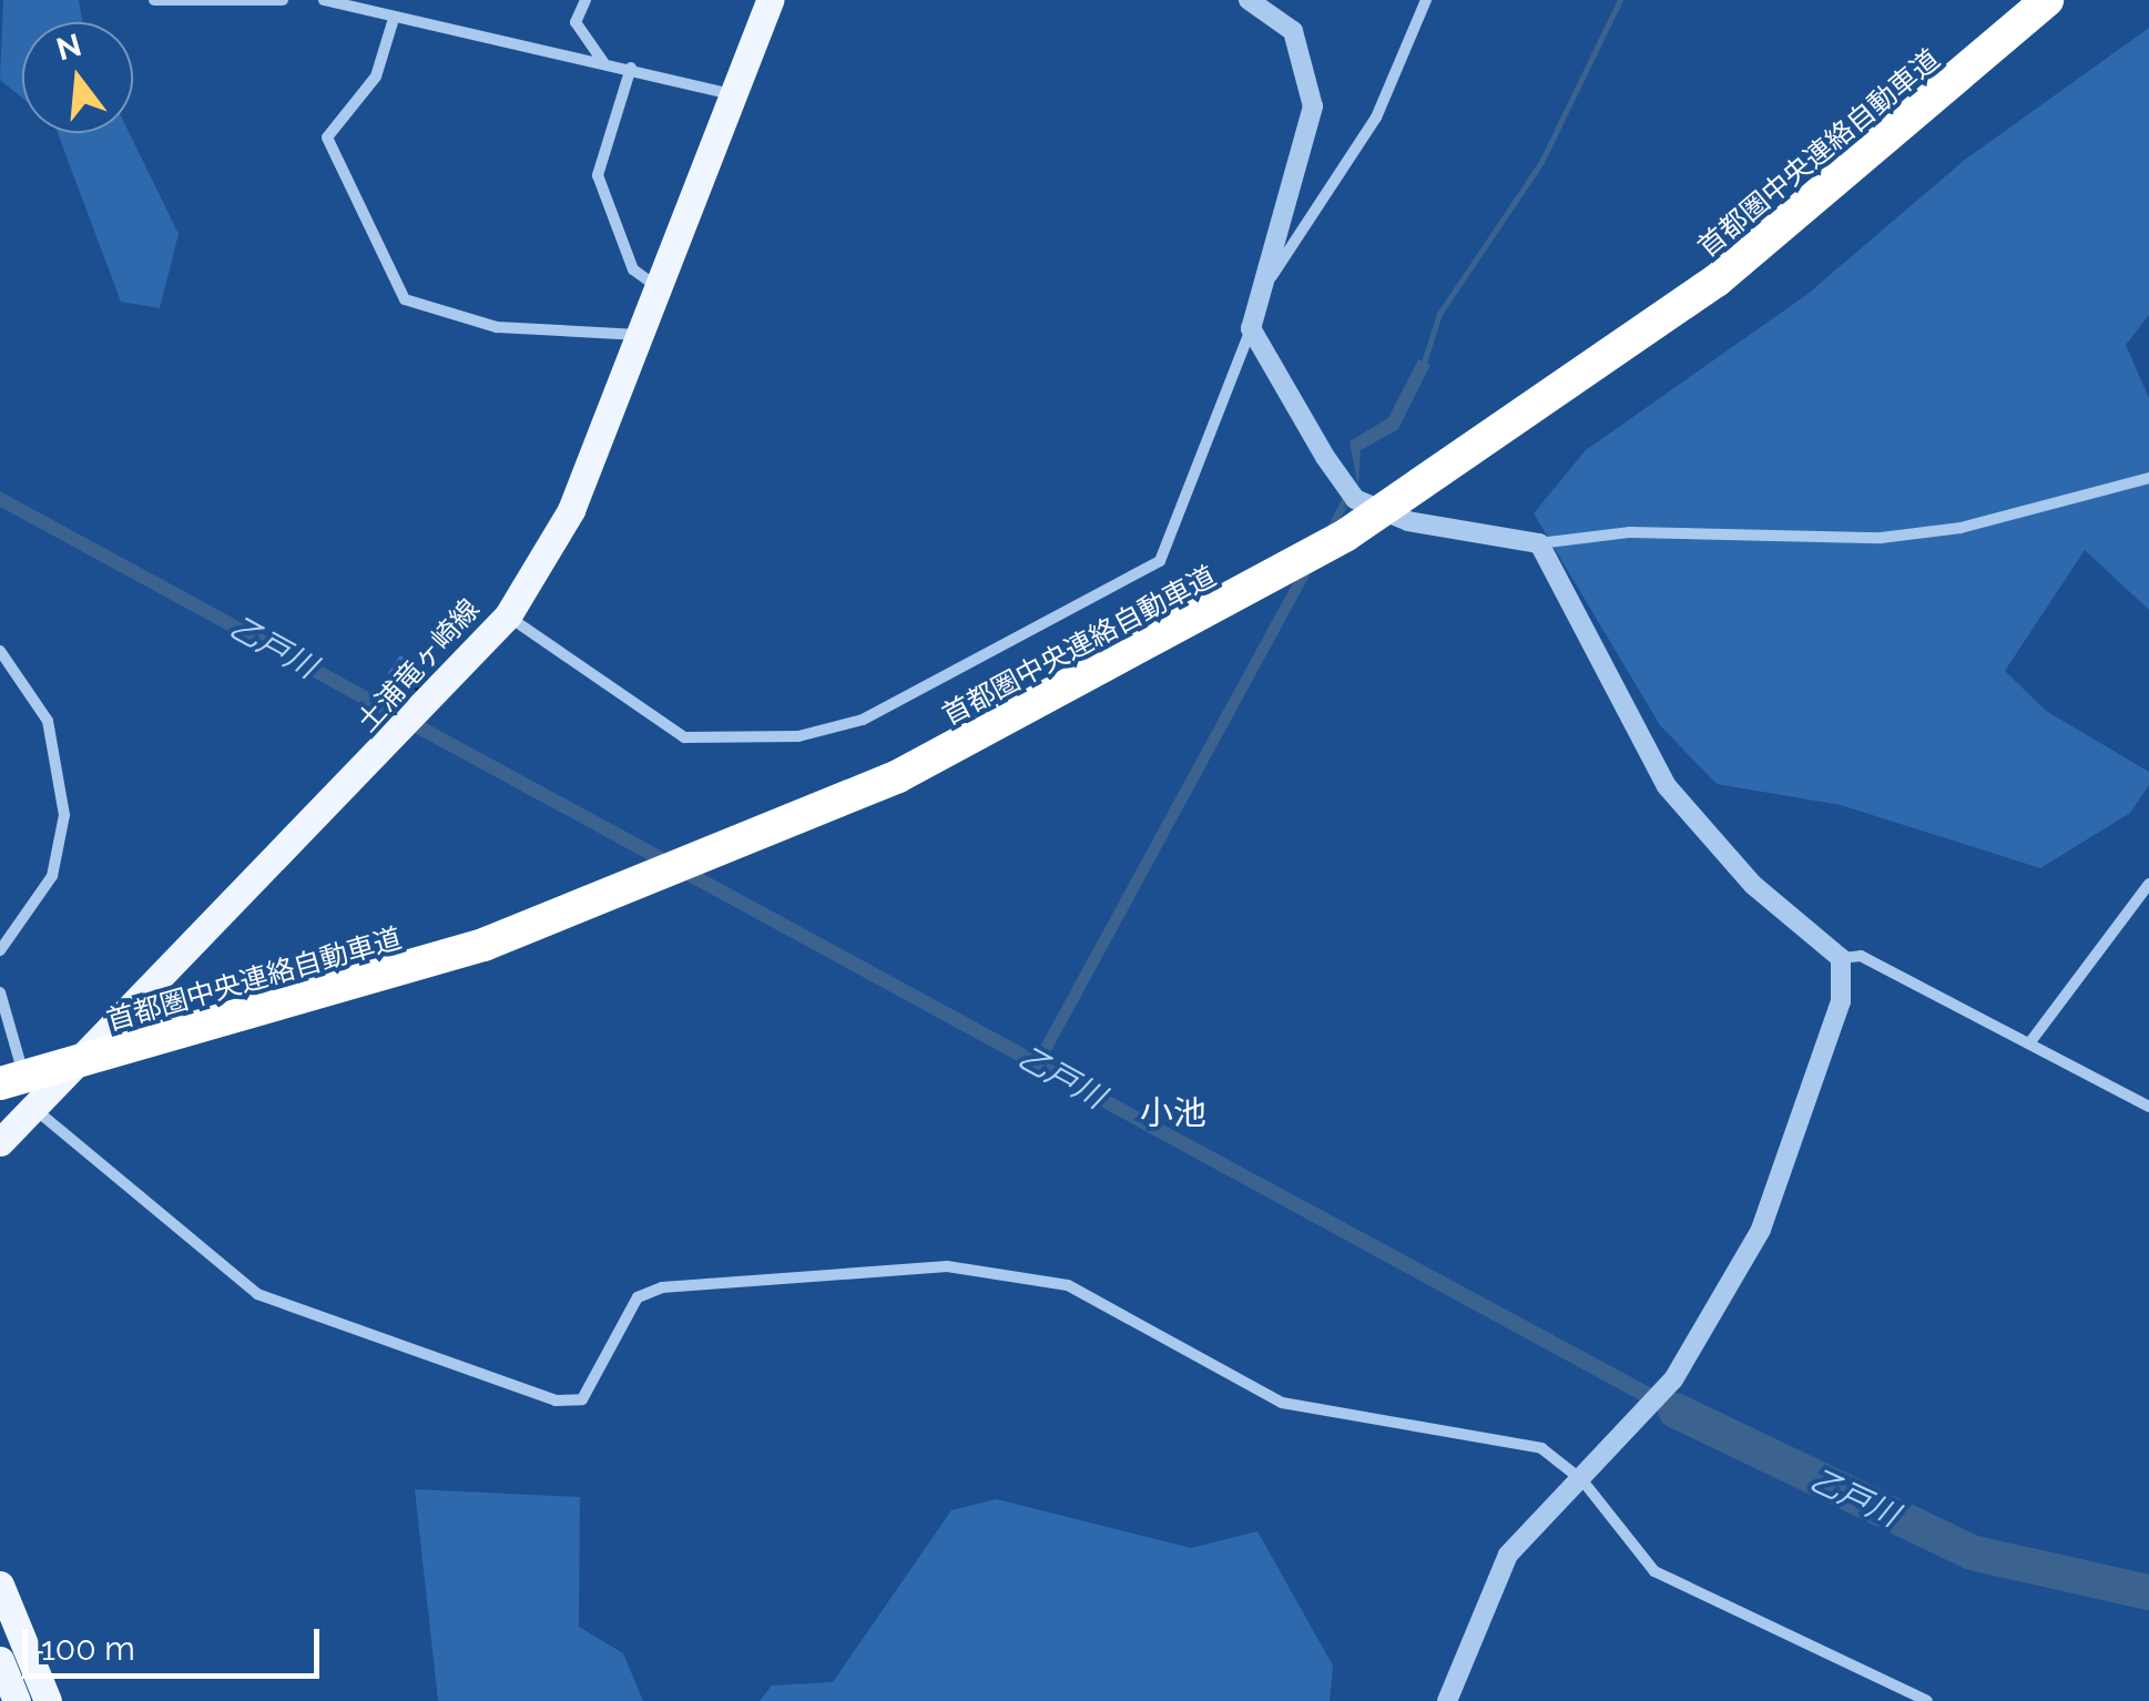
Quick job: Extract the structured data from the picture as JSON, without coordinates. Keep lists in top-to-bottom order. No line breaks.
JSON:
{"streets":{"highway":["首都圏中央連絡自動車道"],"main road":["土浦竜ヶ崎線"]},"districts":["小池"],"water":["乙戸川"],"scale_bar":"100 m","north":"top"}
